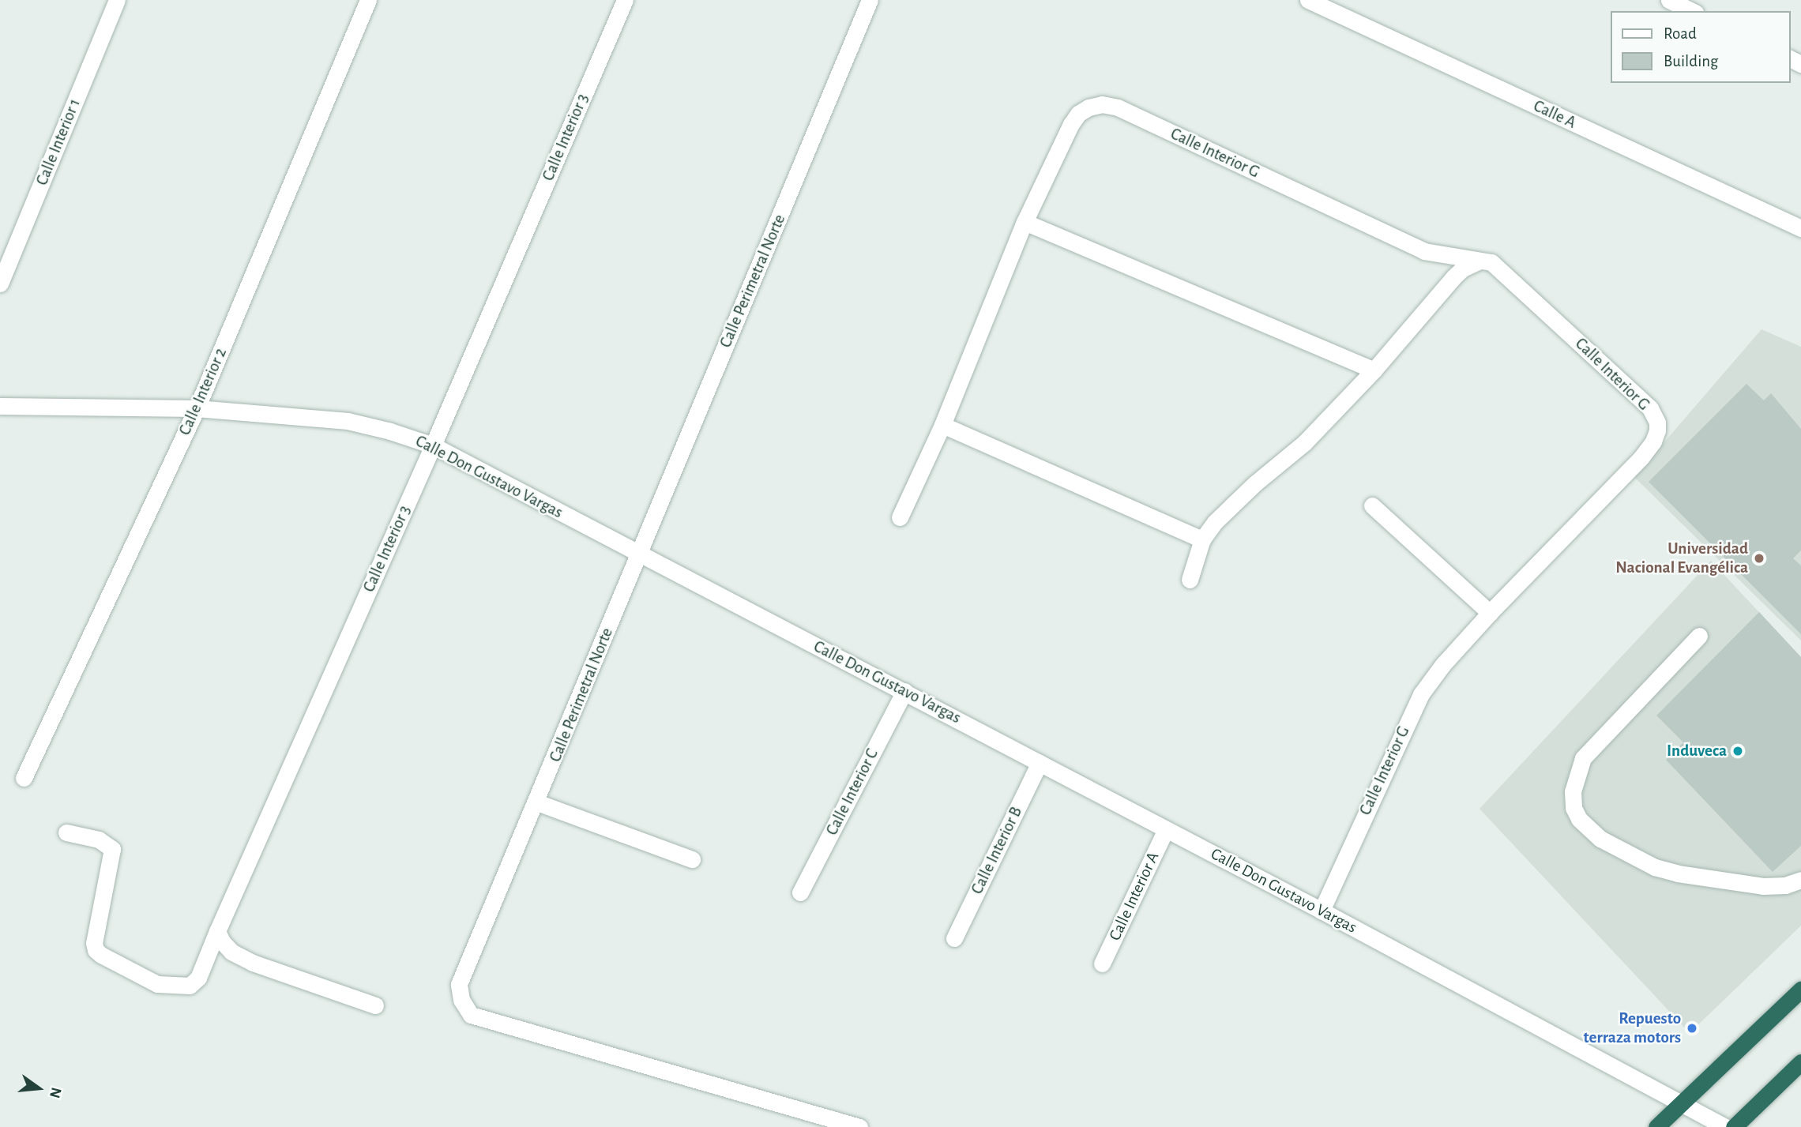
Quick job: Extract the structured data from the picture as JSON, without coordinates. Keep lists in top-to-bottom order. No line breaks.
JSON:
{"streets":{"street":["Calle A","Calle Interior 3","Calle Interior 1","Calle Interior G","Calle Perimetral Norte","Calle Interior 2","Calle Don Gustavo Vargas","Calle Interior C","Calle Interior B","Calle Interior A"]},"crossings":[["Calle Interior 3","Calle Don Gustavo Vargas"],["Calle Interior G","Calle Don Gustavo Vargas"],["Calle Perimetral Norte","Calle Don Gustavo Vargas"],["Calle Interior 2","Calle Don Gustavo Vargas"],["Calle Don Gustavo Vargas","Calle Interior C"],["Calle Don Gustavo Vargas","Calle Interior B"],["Calle Don Gustavo Vargas","Calle Interior A"]],"places":["Universidad Nacional Evangélica","Induveca","Repuesto terraza motors"],"legend":["Road","Building"],"north":"right"}
